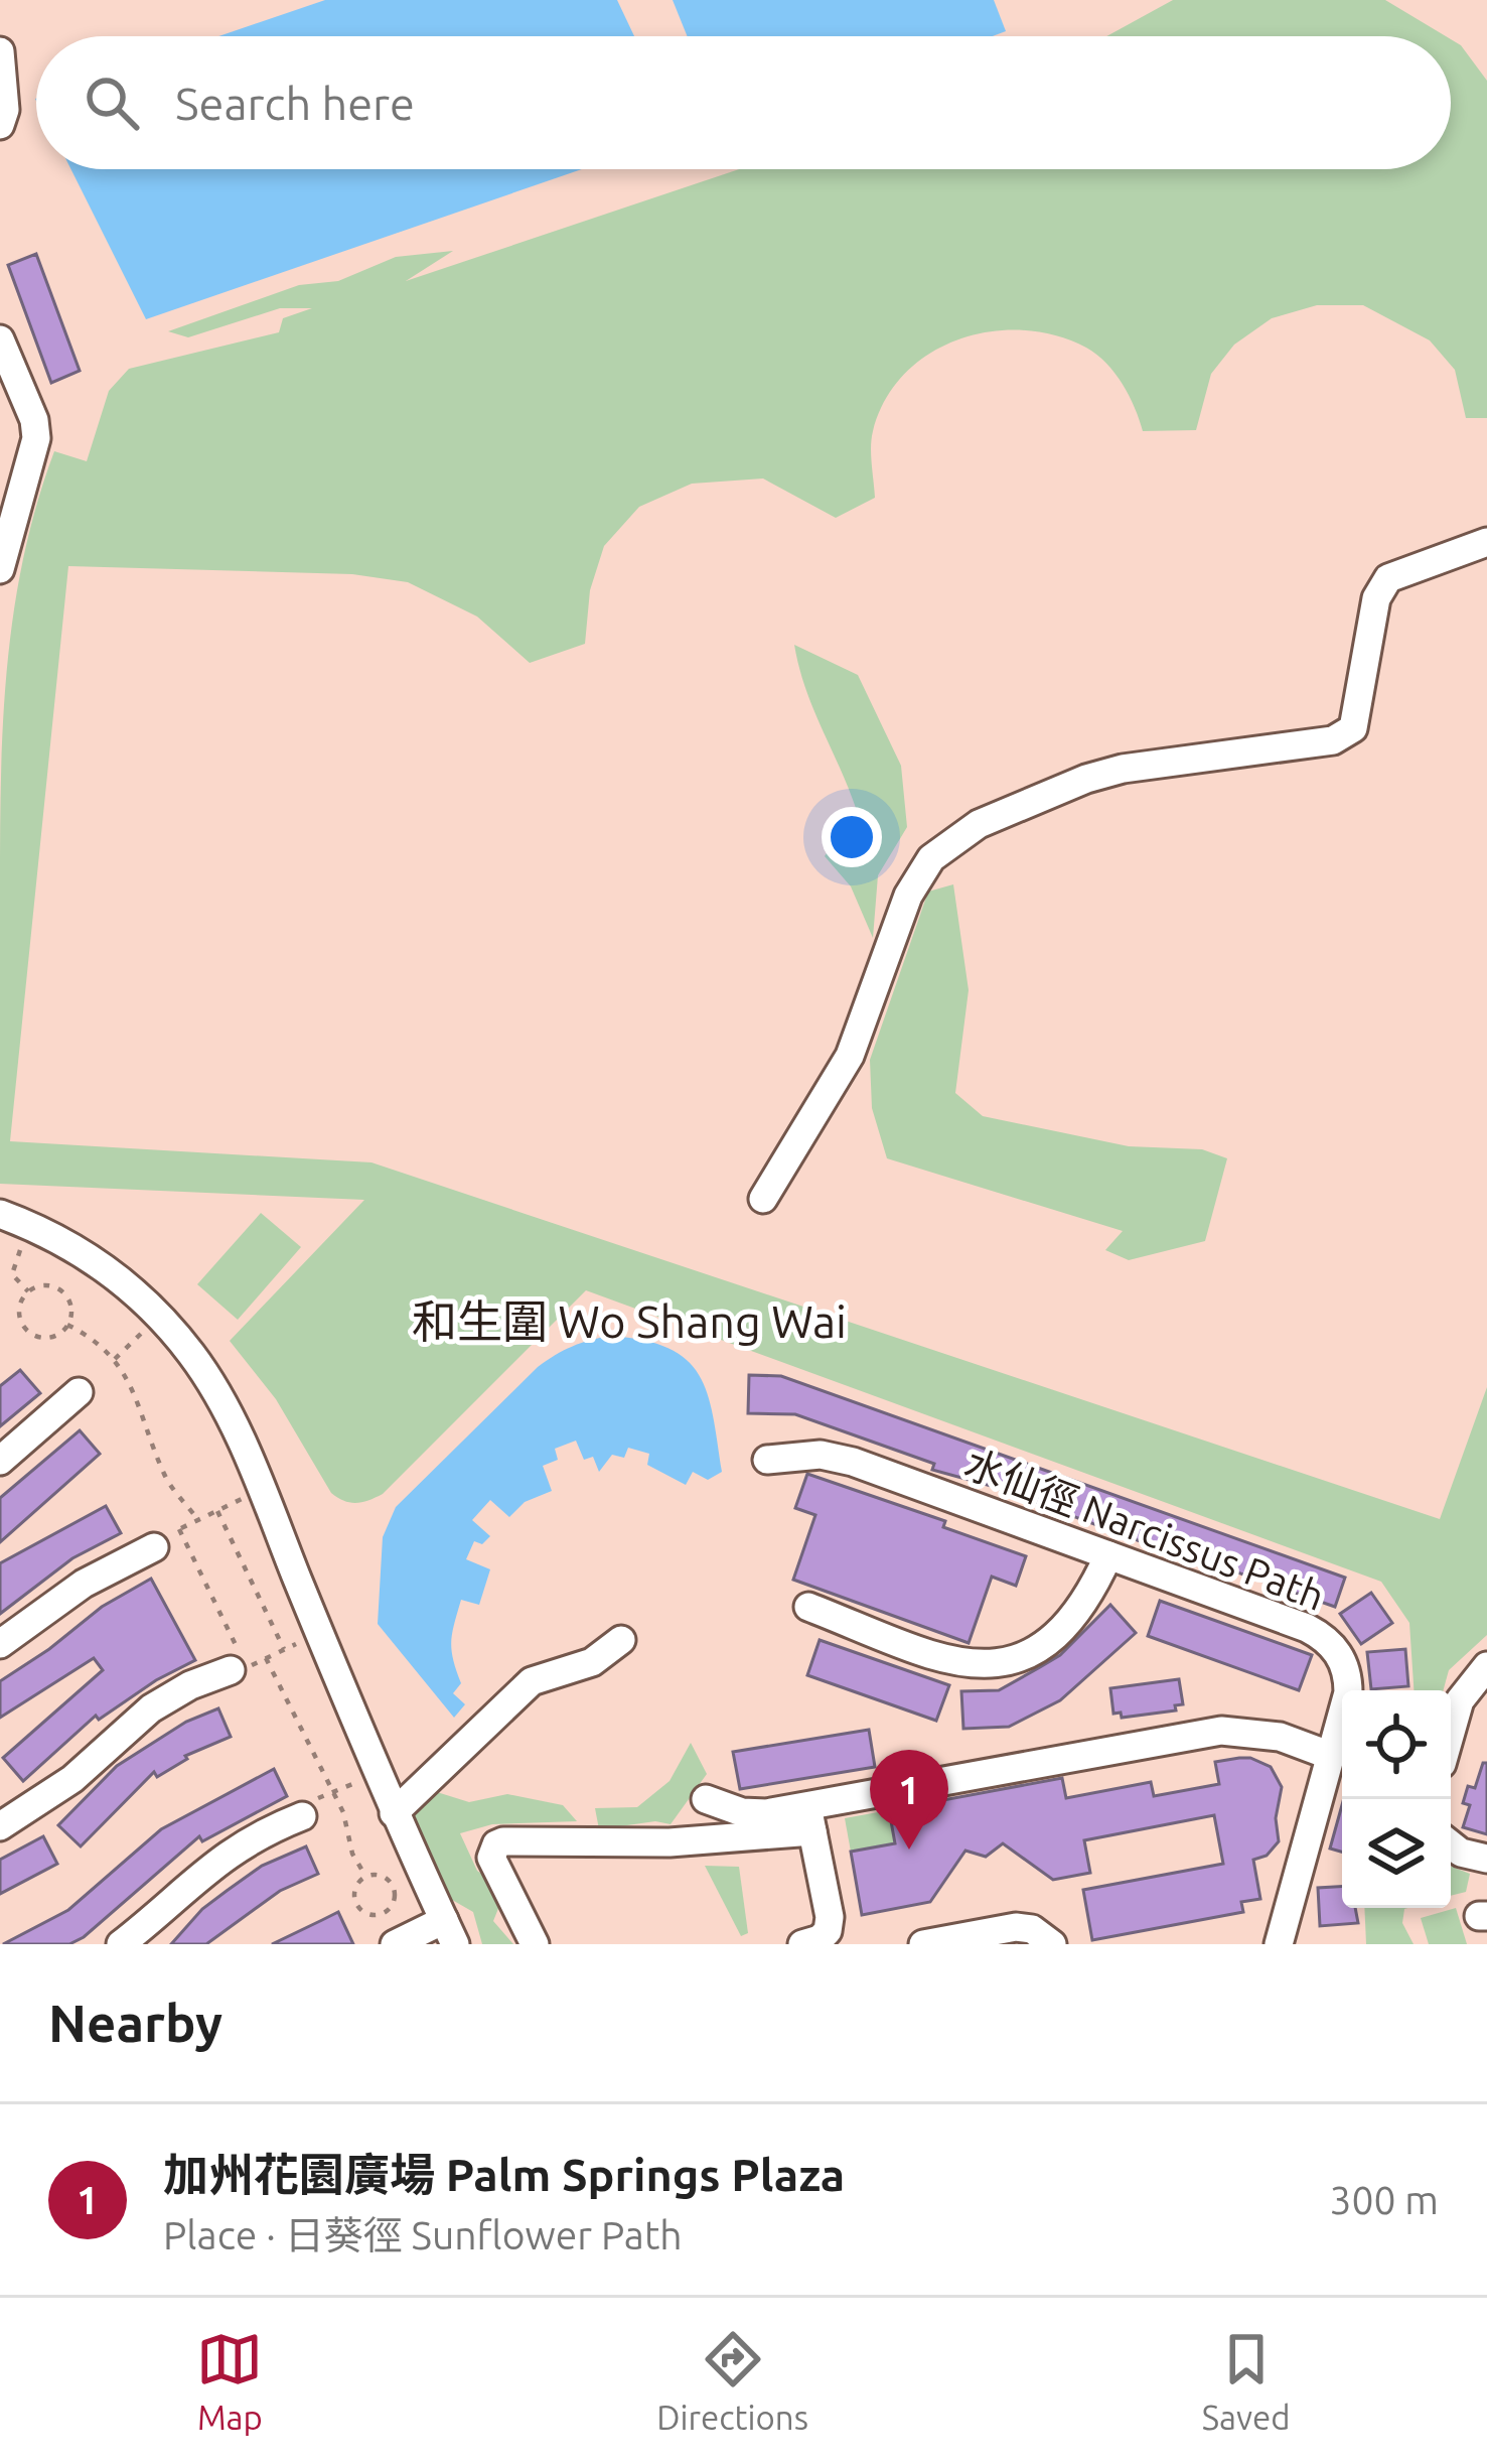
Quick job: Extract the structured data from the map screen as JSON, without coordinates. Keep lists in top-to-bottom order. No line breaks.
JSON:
{"streets":{"street":["水仙徑 Narcissus Path"]},"districts":["和生圍 Wo Shang Wai"],"page":{"search":"Search here","pins":"1","heading":"Nearby","list":[{"mark":"1","name":"加州花園廣場 Palm Springs Plaza","note":"Place · 日葵徑 Sunflower Path","value":"300 m"}],"nav":["Map","Directions","Saved"]}}
